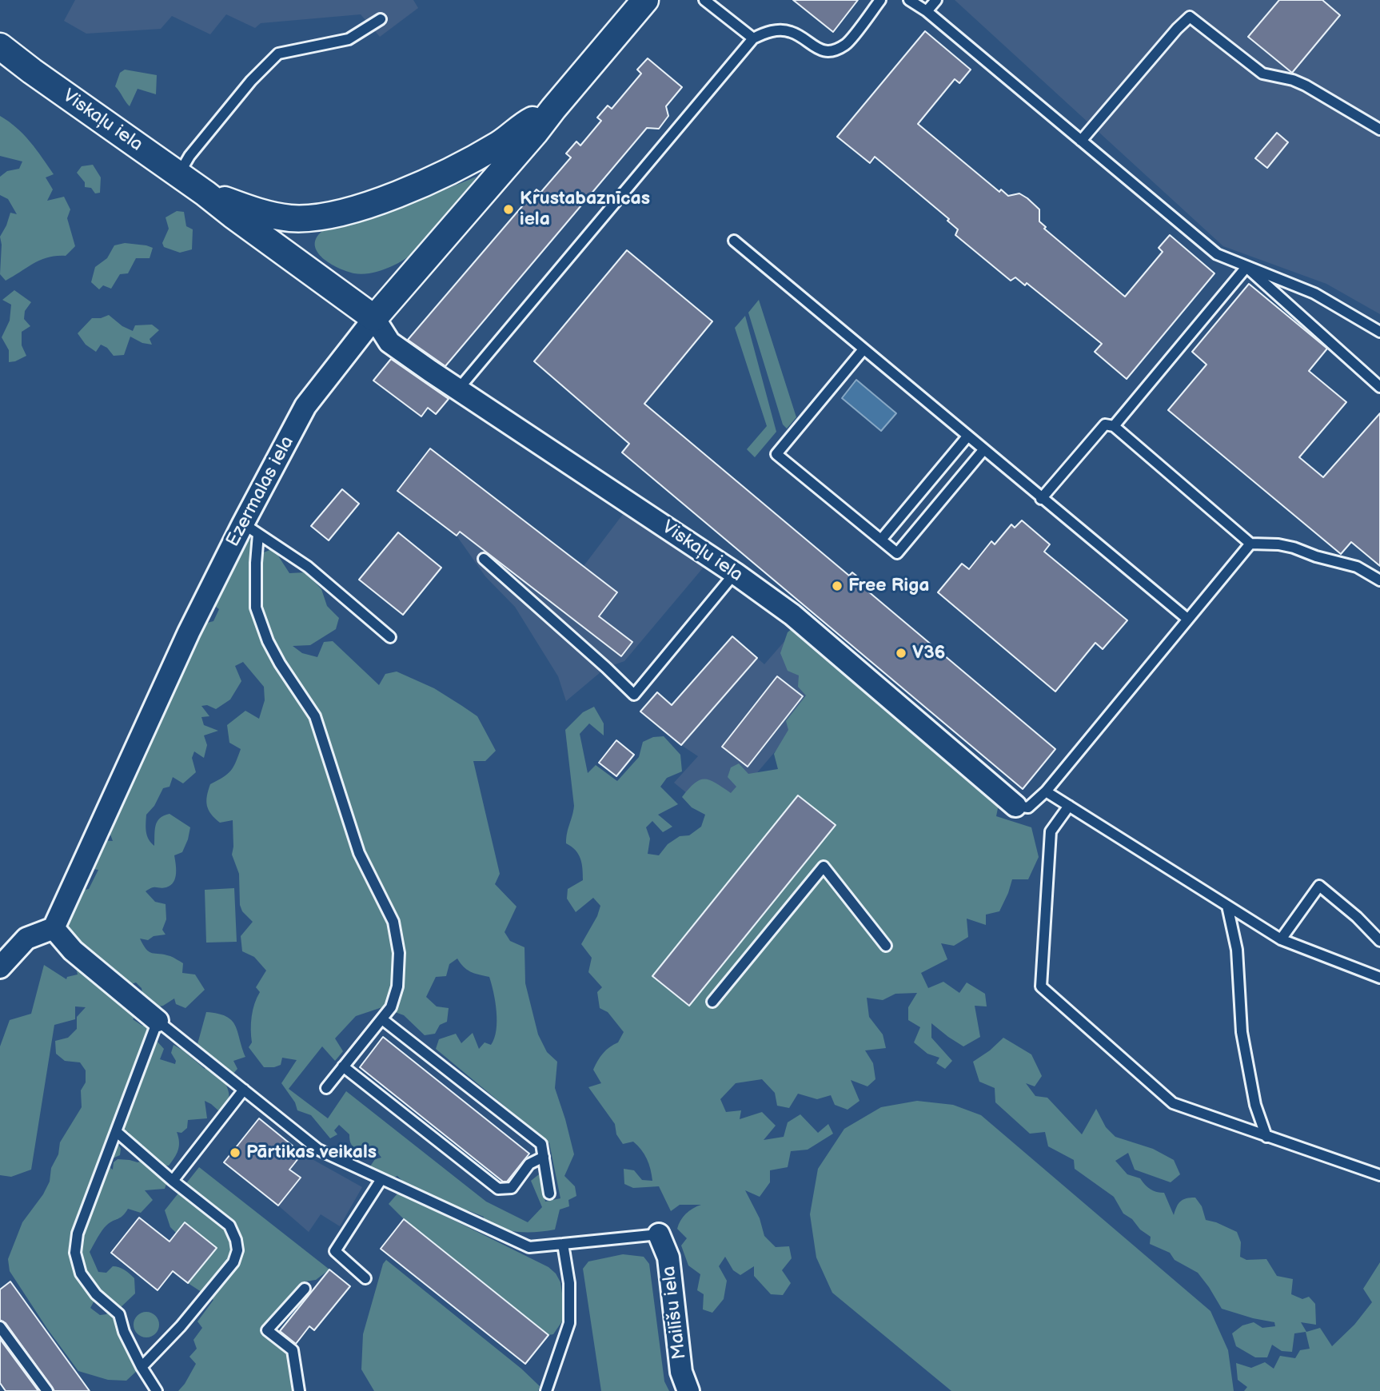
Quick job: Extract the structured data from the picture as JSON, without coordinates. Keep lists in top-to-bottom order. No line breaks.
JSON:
{"streets":{"street":["Viskaļu iela","Ezermalas iela","Mailīšu iela"]},"crossings":[["Viskaļu iela","Ezermalas iela"]],"places":["Krustabaznīcas iela","Free Riga","V36","Pārtikas veikals"]}
